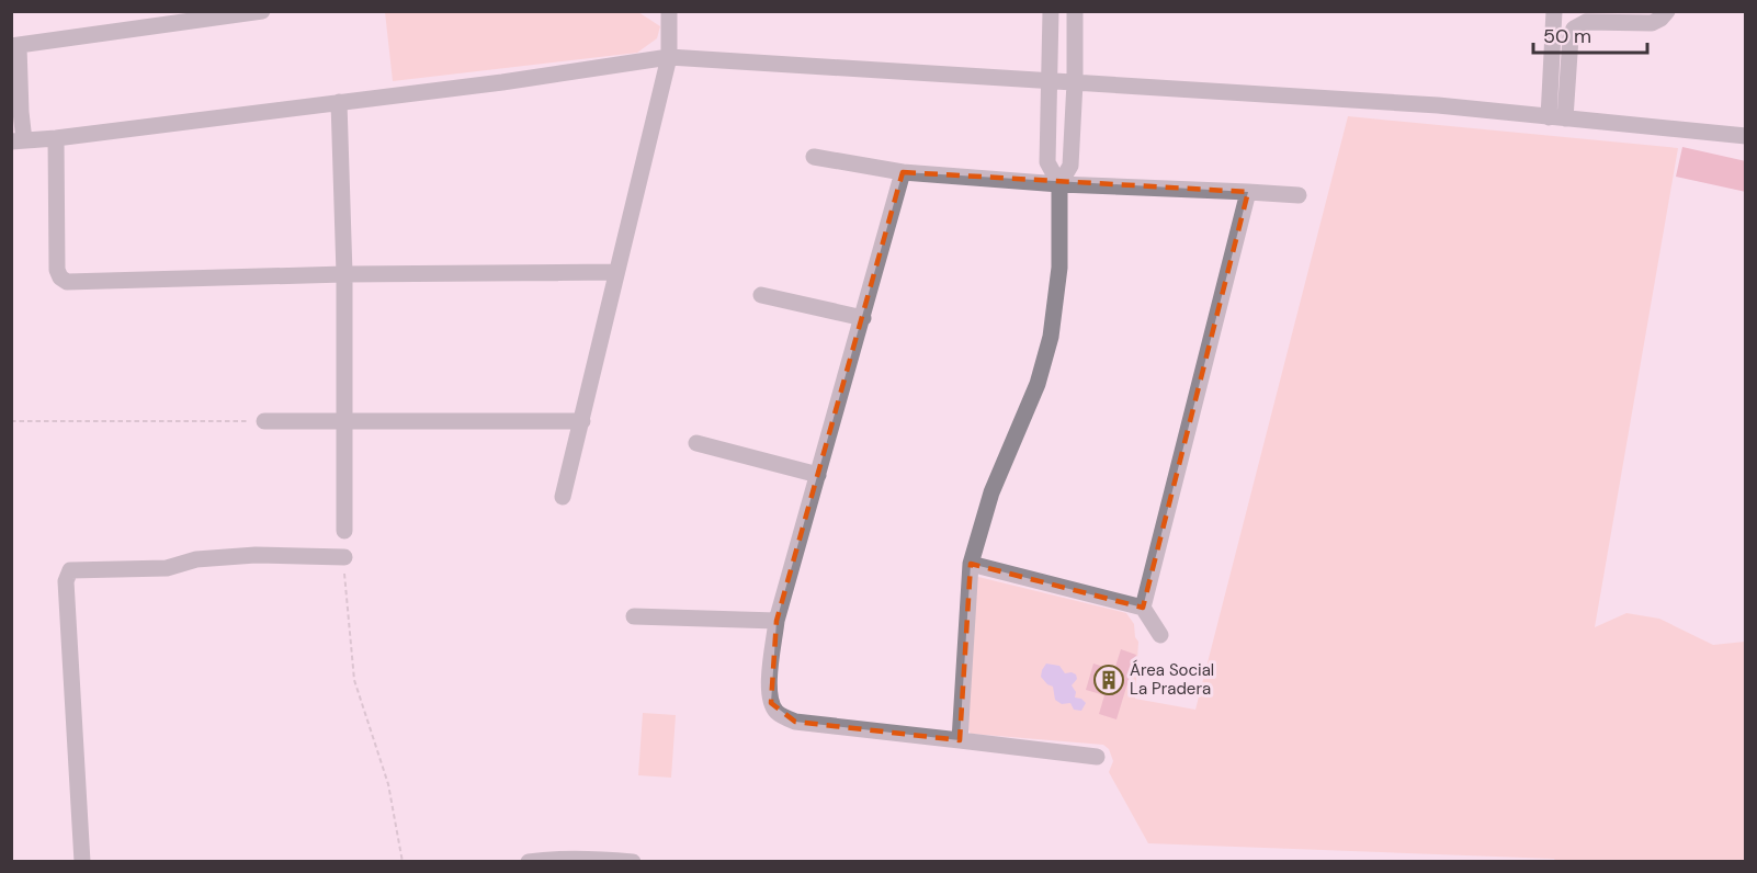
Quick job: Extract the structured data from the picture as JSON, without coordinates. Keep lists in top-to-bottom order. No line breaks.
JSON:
{"places":{"building":["Área Social La Pradera"]},"scale_bar":"50 m"}
